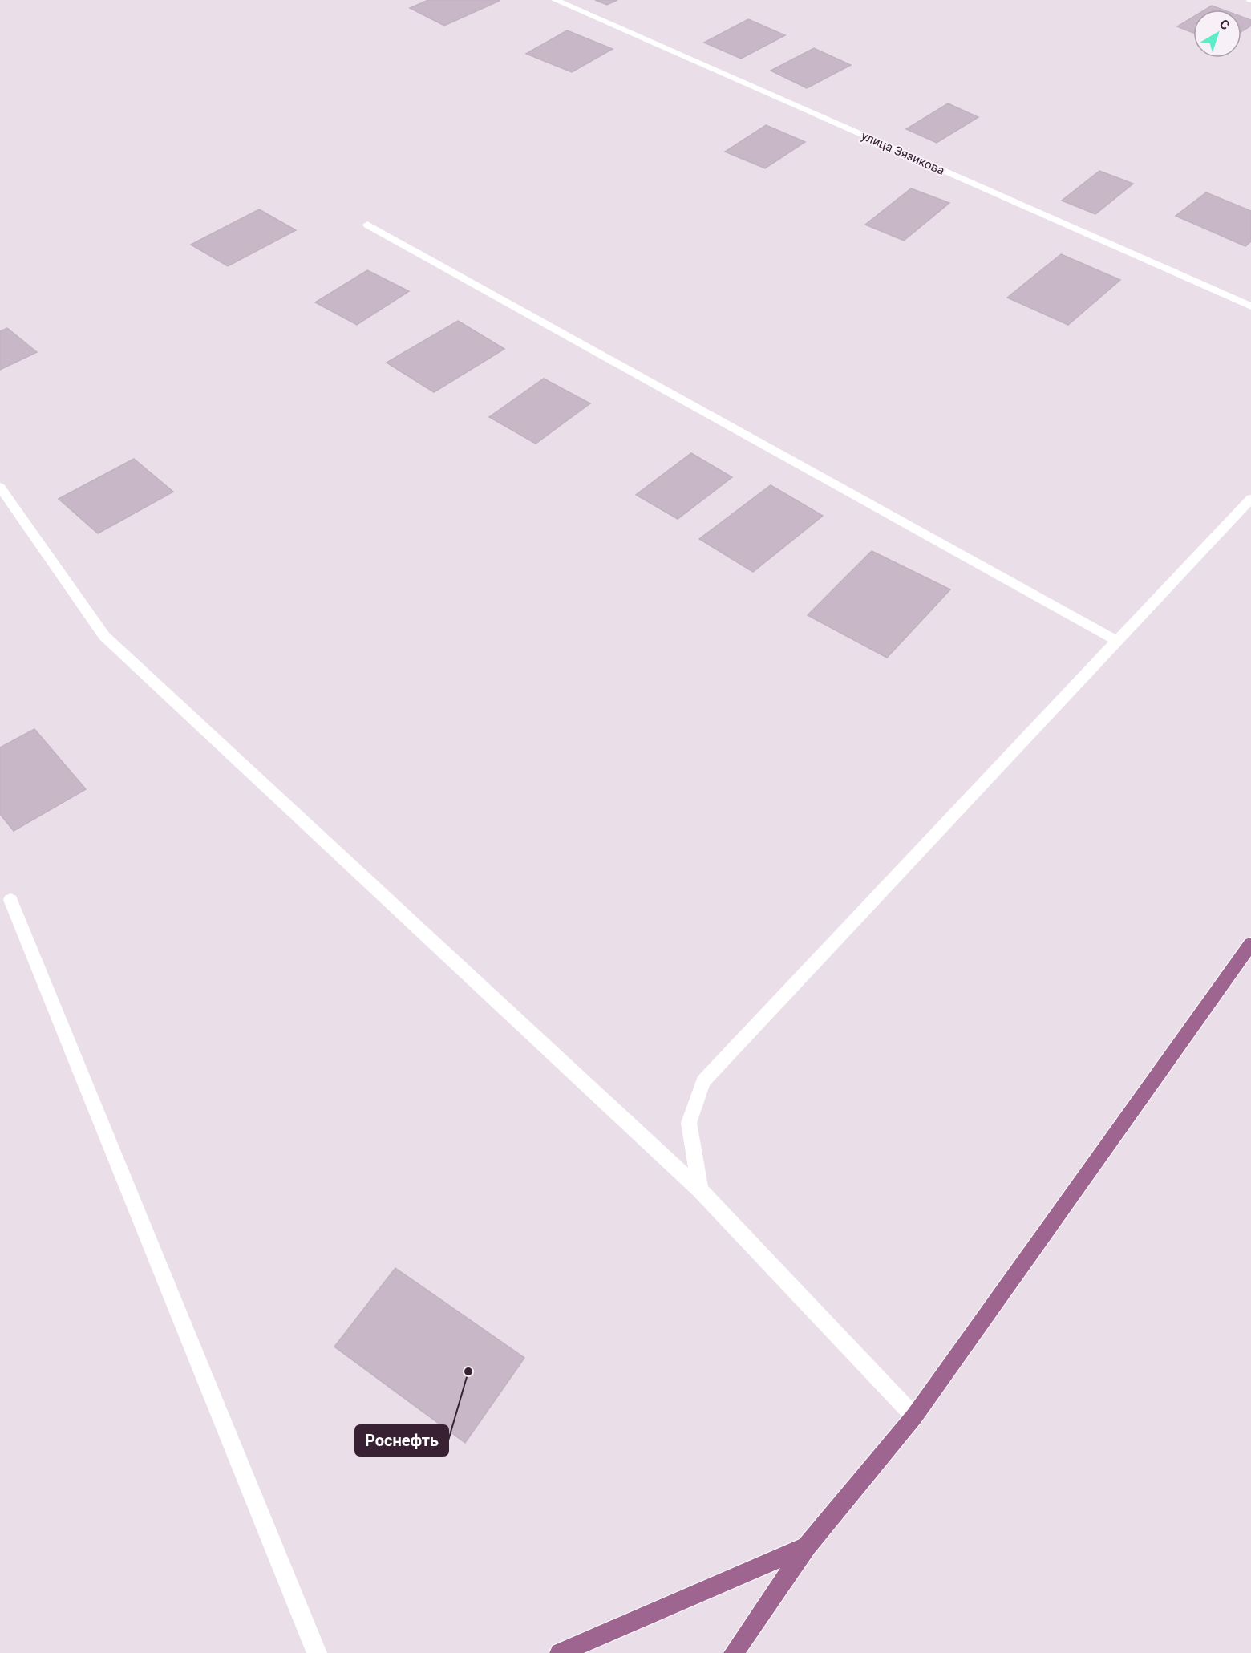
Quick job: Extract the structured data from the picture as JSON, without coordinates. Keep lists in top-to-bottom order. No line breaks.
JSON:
{"streets":{"street":["улица Зязикова"]},"places":["Роснефть"],"north":"top right"}
